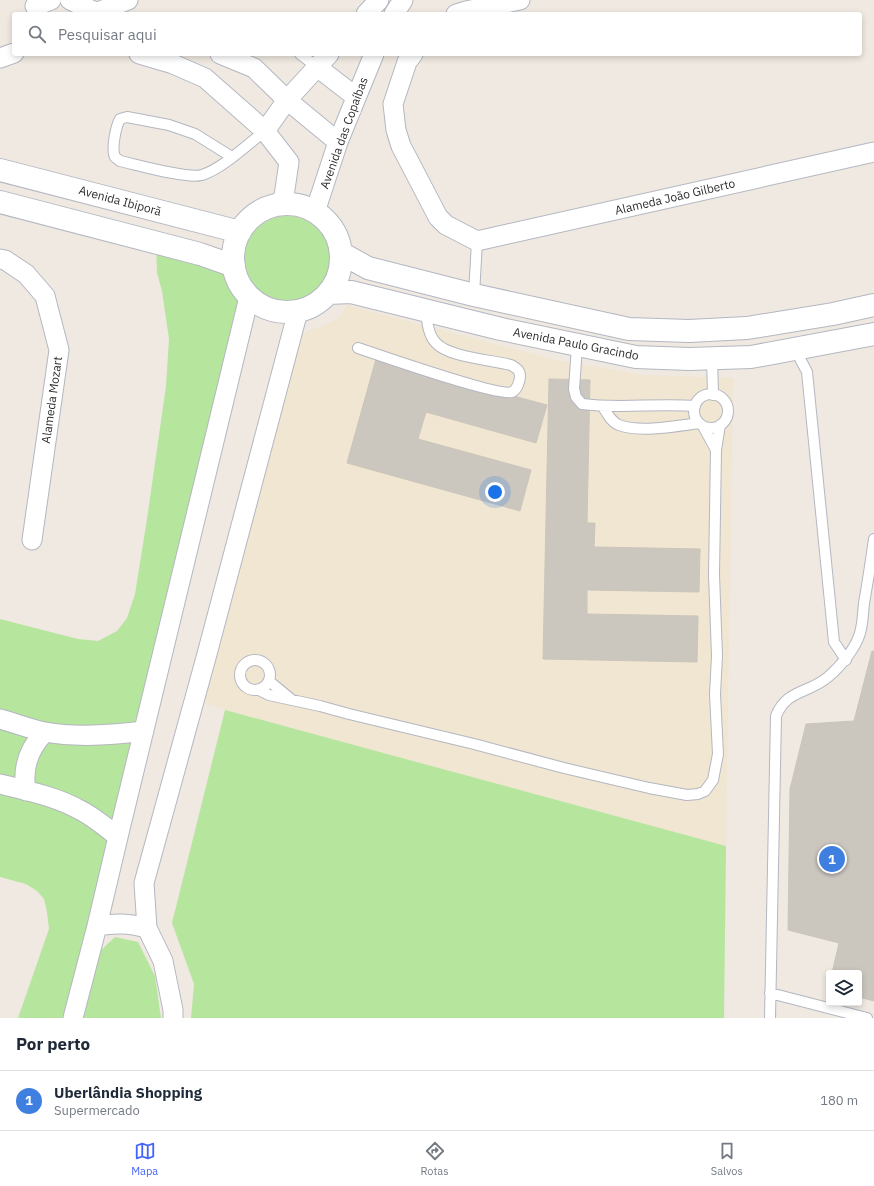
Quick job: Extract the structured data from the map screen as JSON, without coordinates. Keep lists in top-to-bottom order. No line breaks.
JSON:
{"streets":{"street":["Avenida das Copaíbas","Alameda João Gilberto","Avenida Ibiporã","Avenida Paulo Gracindo","Alameda Mozart"]},"crossings":[["Avenida das Copaíbas","Avenida Ibiporã"],["Avenida das Copaíbas","Avenida Paulo Gracindo"],["Avenida Ibiporã","Avenida Paulo Gracindo"]],"page":{"search":"Pesquisar aqui","pins":"1","heading":"Por perto","list":[{"mark":"1","name":"Uberlândia Shopping","note":"Supermercado","value":"180 m"}],"nav":["Mapa","Rotas","Salvos"]}}
